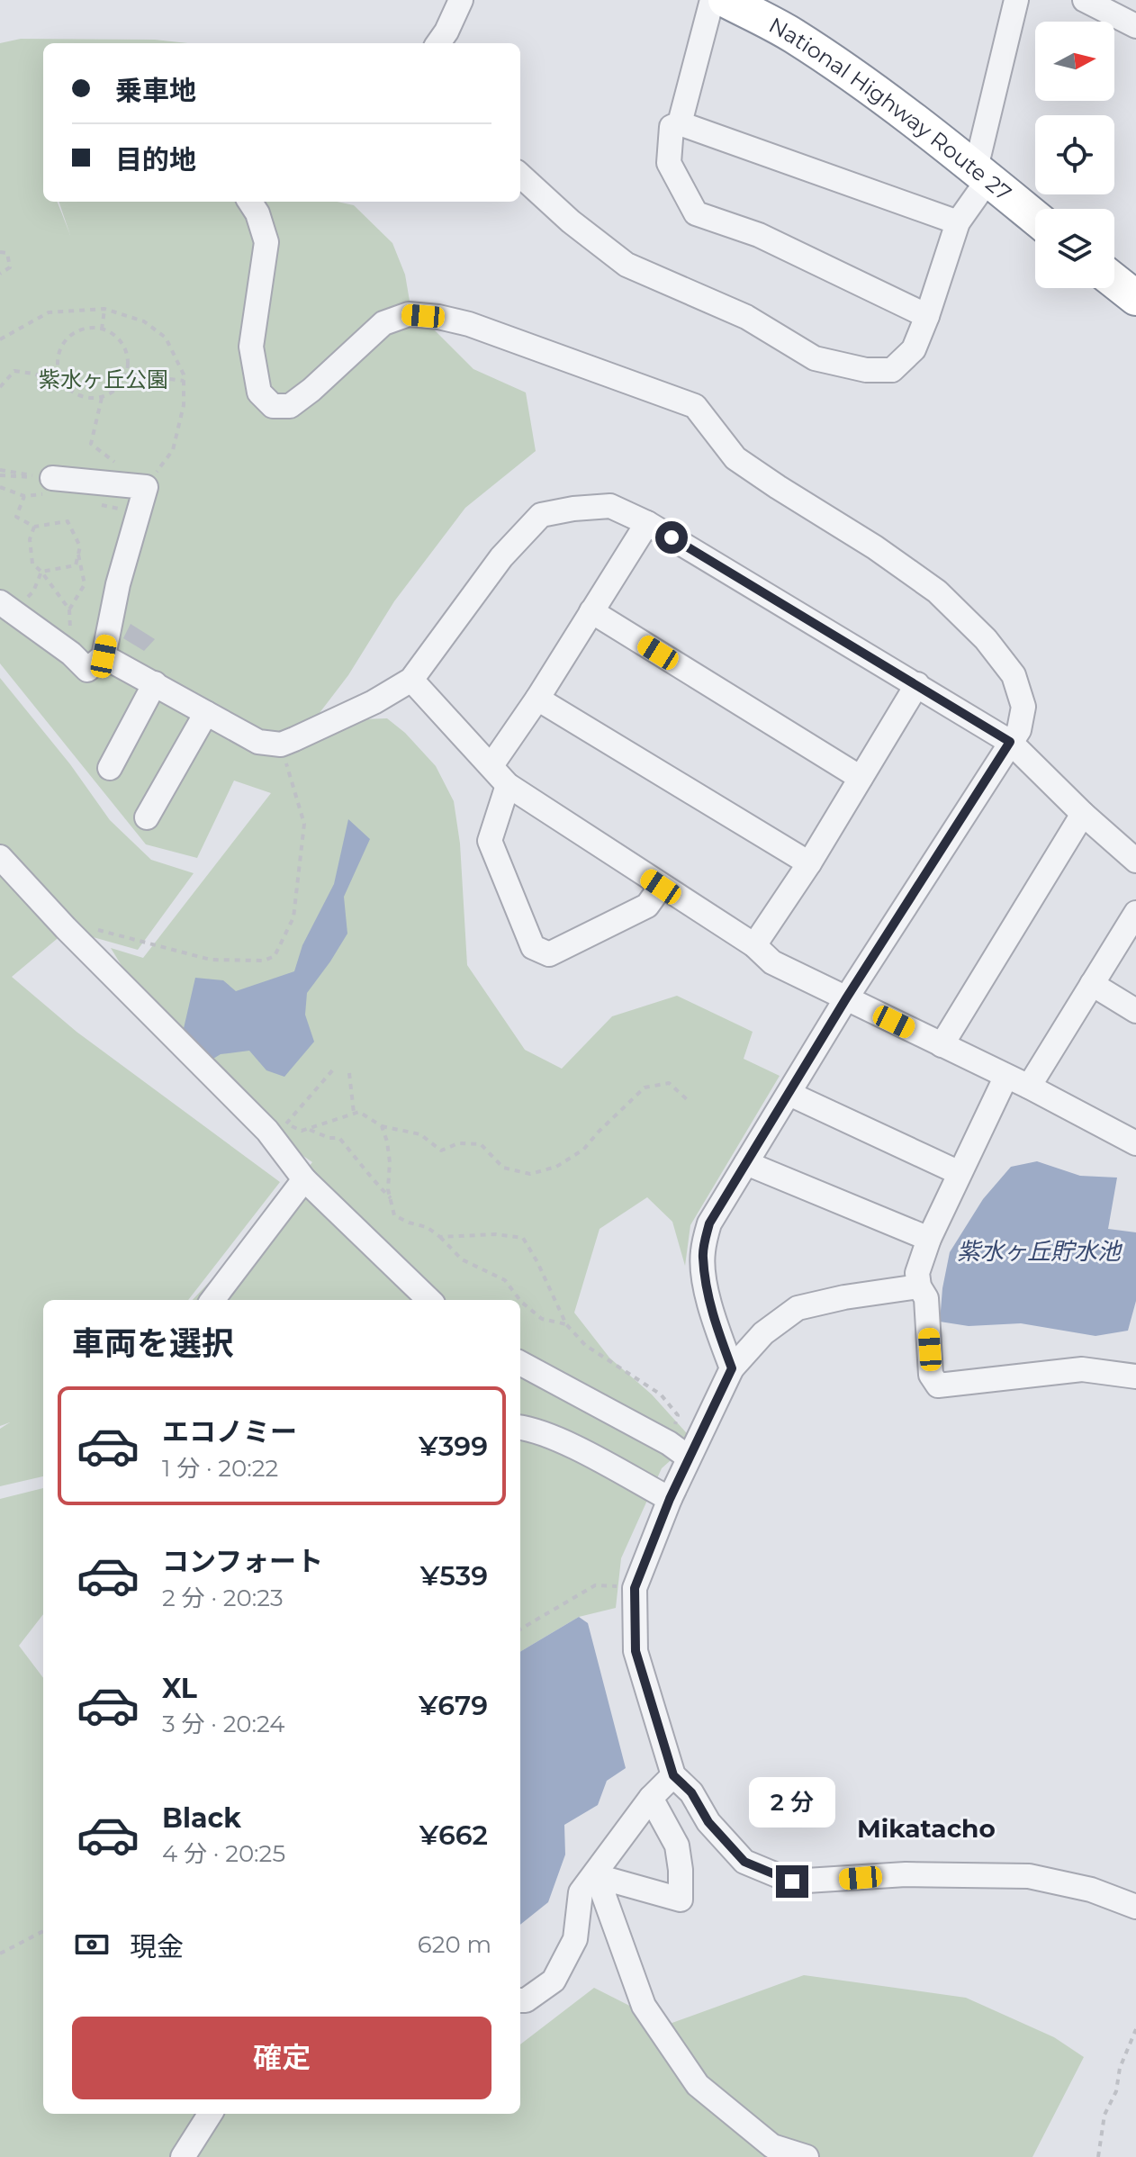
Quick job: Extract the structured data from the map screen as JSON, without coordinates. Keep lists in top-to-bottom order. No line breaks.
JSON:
{"streets":{"highway":["National Highway Route 27"]},"districts":["Mikatacho"],"water":["紫水ヶ丘貯水池"],"parks":["紫水ヶ丘公園"],"north":"right","page":{"banner":["乗車地","目的地"],"heading":"車両を選択","list":[{"name":"エコノミー","note":"1 分 · 20:22","value":"¥399"},{"name":"コンフォート","note":"2 分 · 20:23","value":"¥539"},{"name":"XL","note":"3 分 · 20:24","value":"¥679"},{"name":"Black","note":"4 分 · 20:25","value":"¥662"}],"bubble":"2 分","pay":["現金","620 m"],"buttons":"確定"}}
